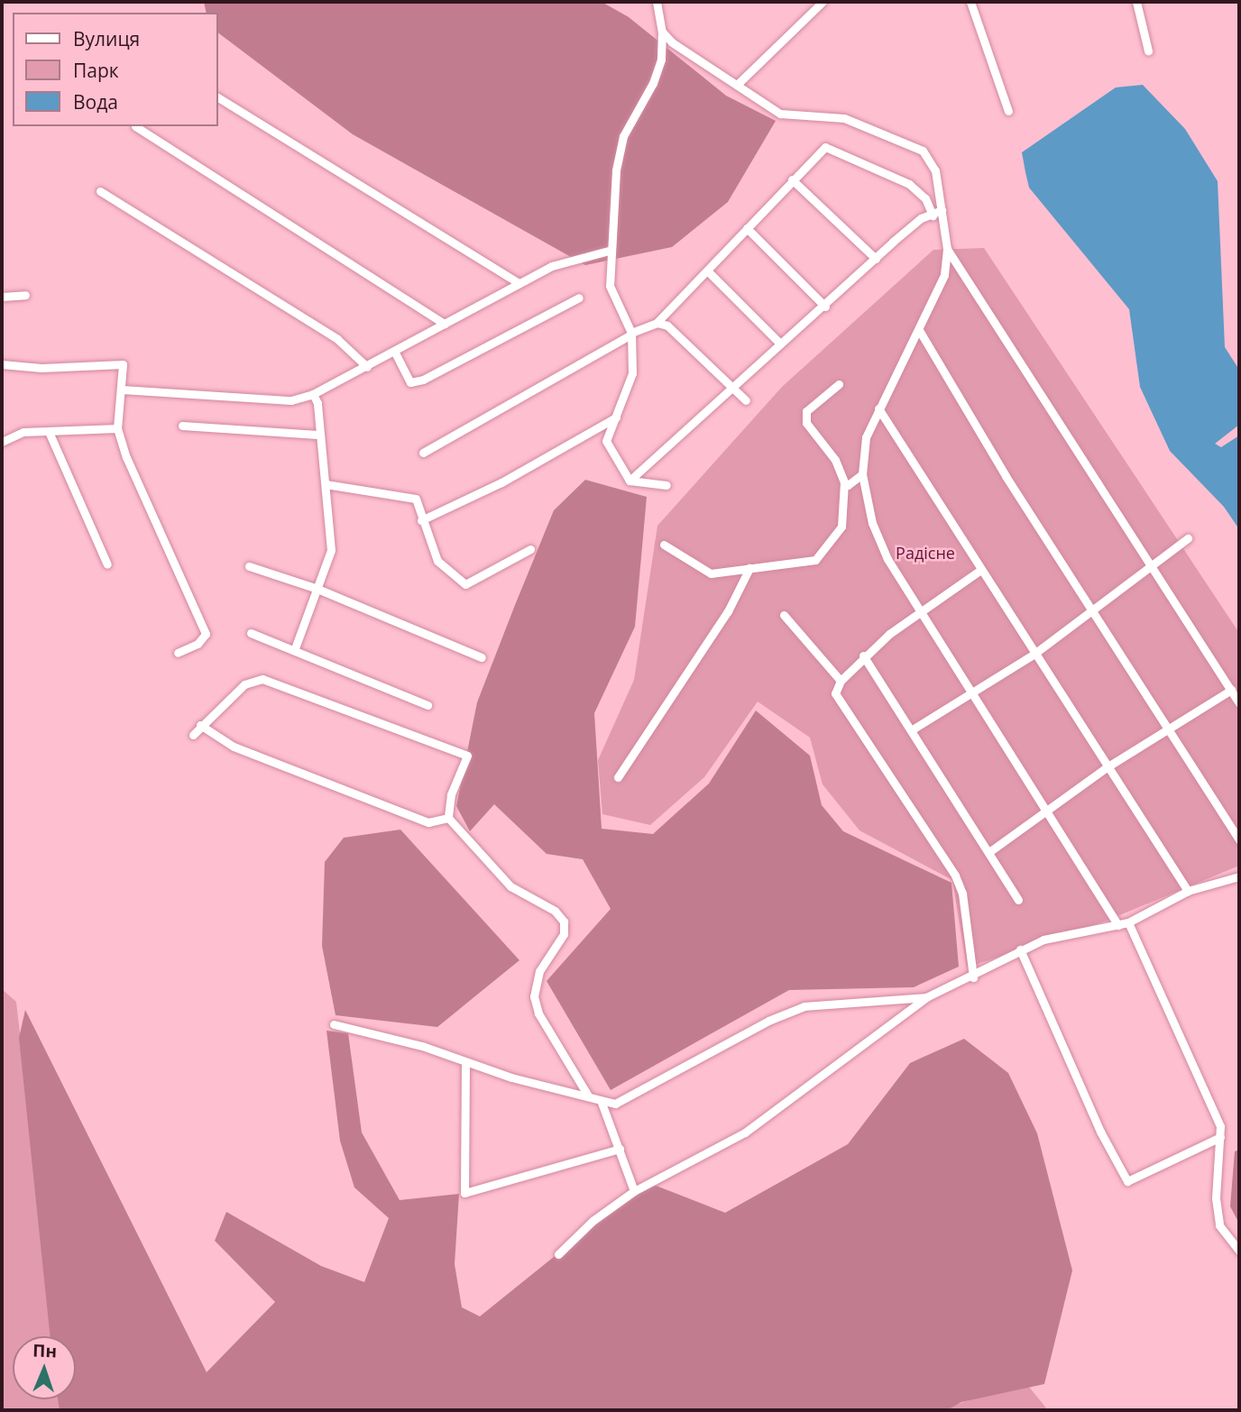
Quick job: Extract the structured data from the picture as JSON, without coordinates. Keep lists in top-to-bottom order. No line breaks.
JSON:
{"parks":["Радісне"],"legend":["Вулиця","Парк","Вода"],"north":"top"}
